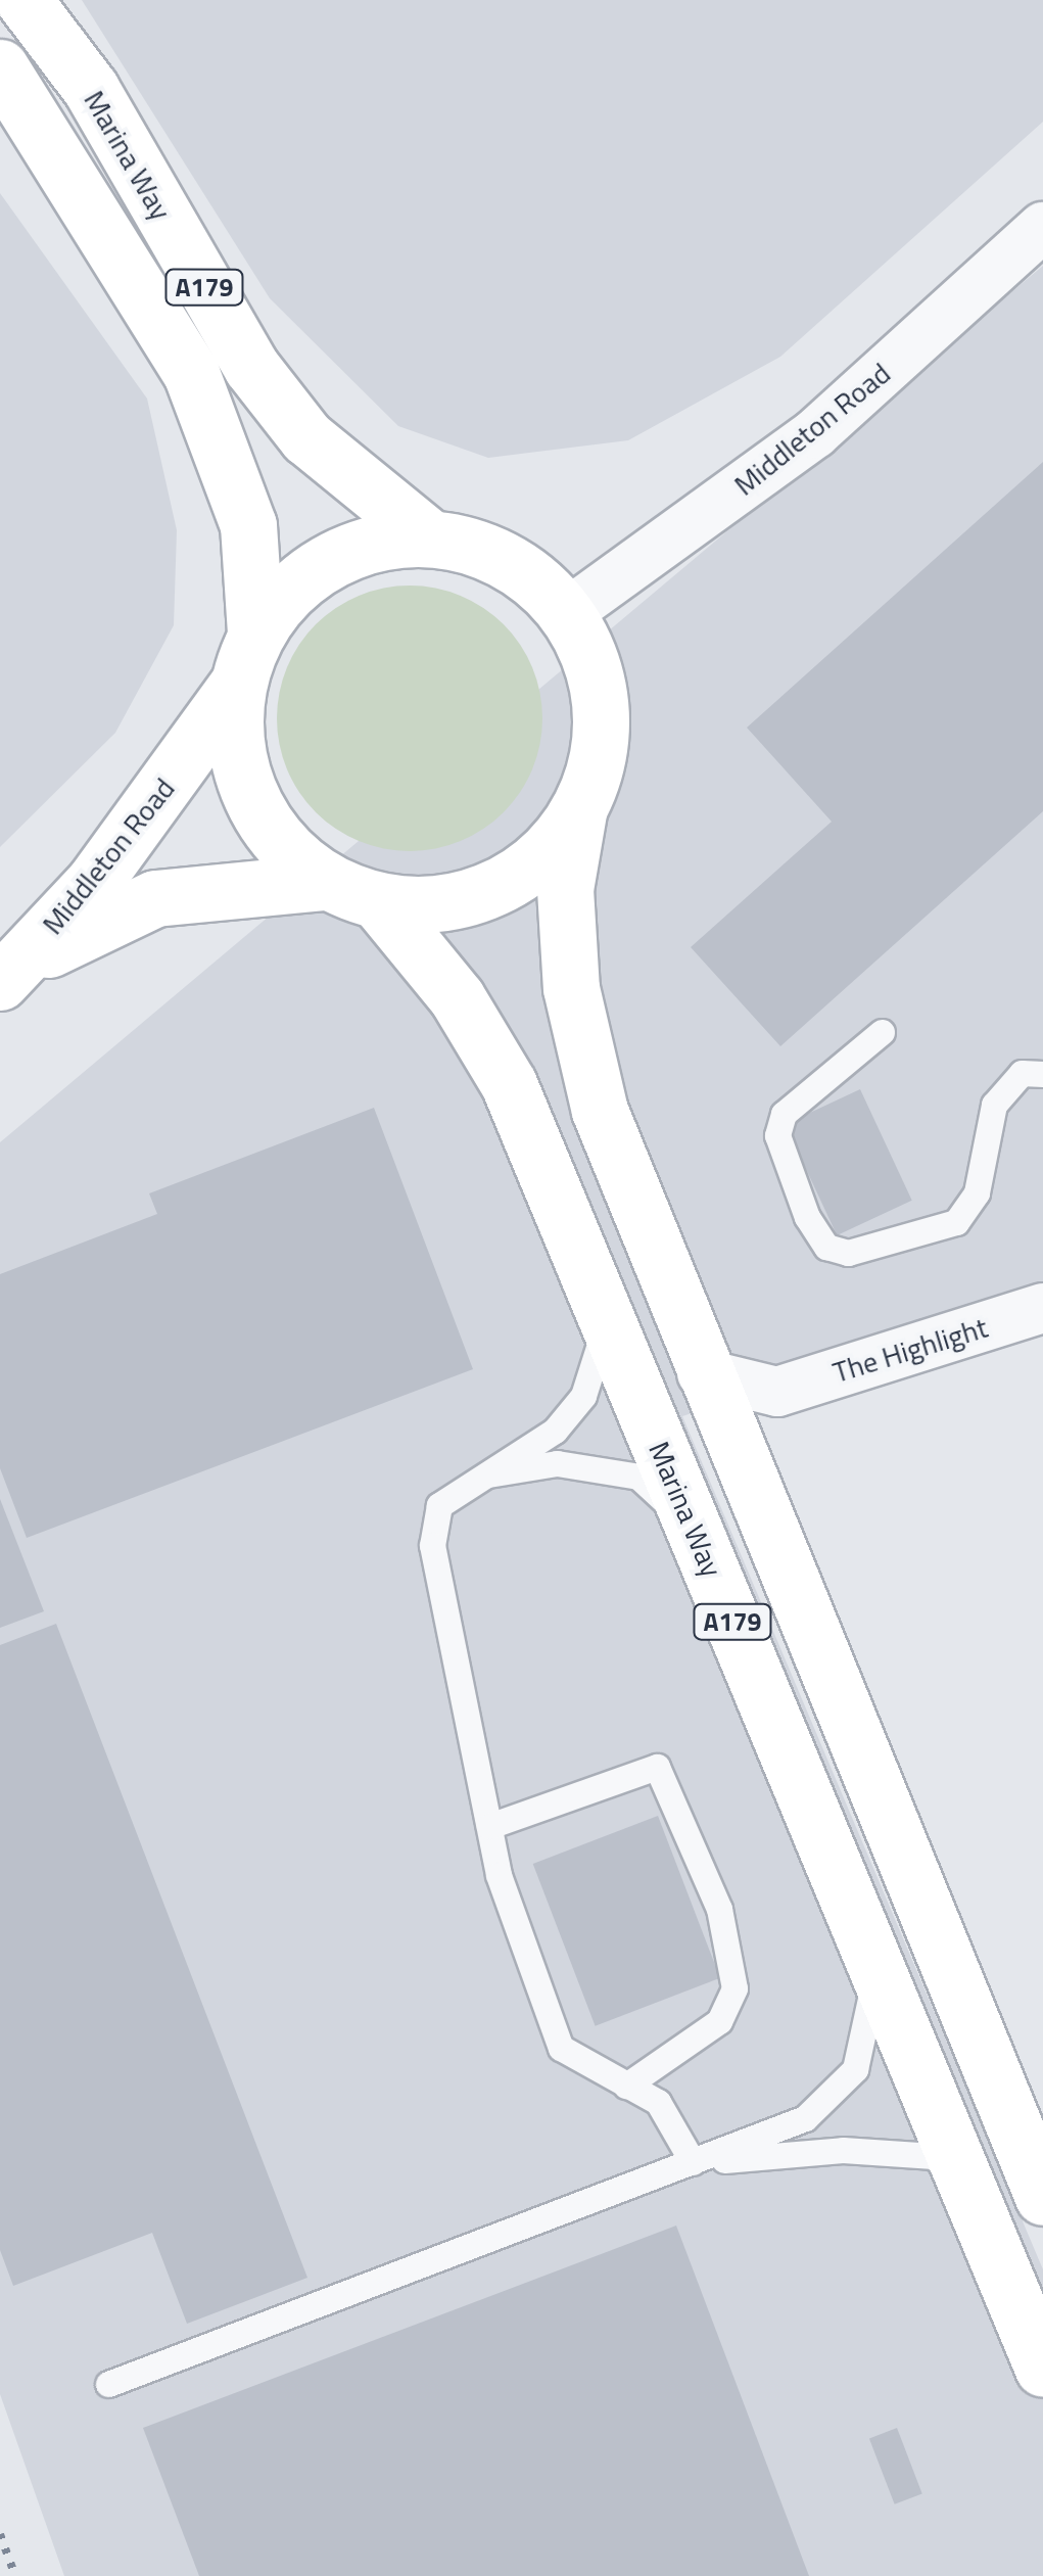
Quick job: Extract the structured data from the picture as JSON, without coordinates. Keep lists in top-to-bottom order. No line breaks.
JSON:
{"streets":{"main road":["Marina Way","A179","Middleton Road"],"street":["The Highlight"]},"crossings":[["Marina Way","A179"],["A179","Middleton Road"]]}
